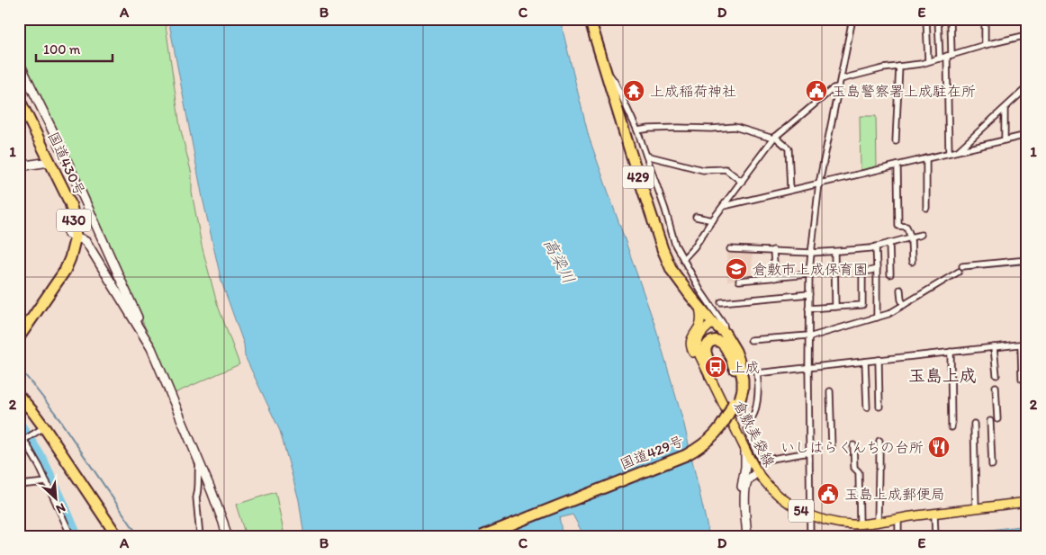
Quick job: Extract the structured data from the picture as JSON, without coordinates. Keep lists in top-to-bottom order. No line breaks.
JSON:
{"streets":{"highway":["国道430号","429","430","国道429号"],"main road":["倉敷美袋線","54"]},"crossings":[["倉敷美袋線","国道429号"]],"districts":["玉島上成"],"water":["高梁川"],"places":{"temple":["上成稲荷神社"],"public building":["玉島警察署上成駐在所","玉島上成郵便局"],"school or university":["倉敷市上成保育園"],"bus stop":["上成"],"restaurant":["いしはらくんちの台所"]},"scale_bar":"100 m","north":"bottom right","grid":{"columns":["A","B","C","D","E"],"rows":["1","2"]}}
